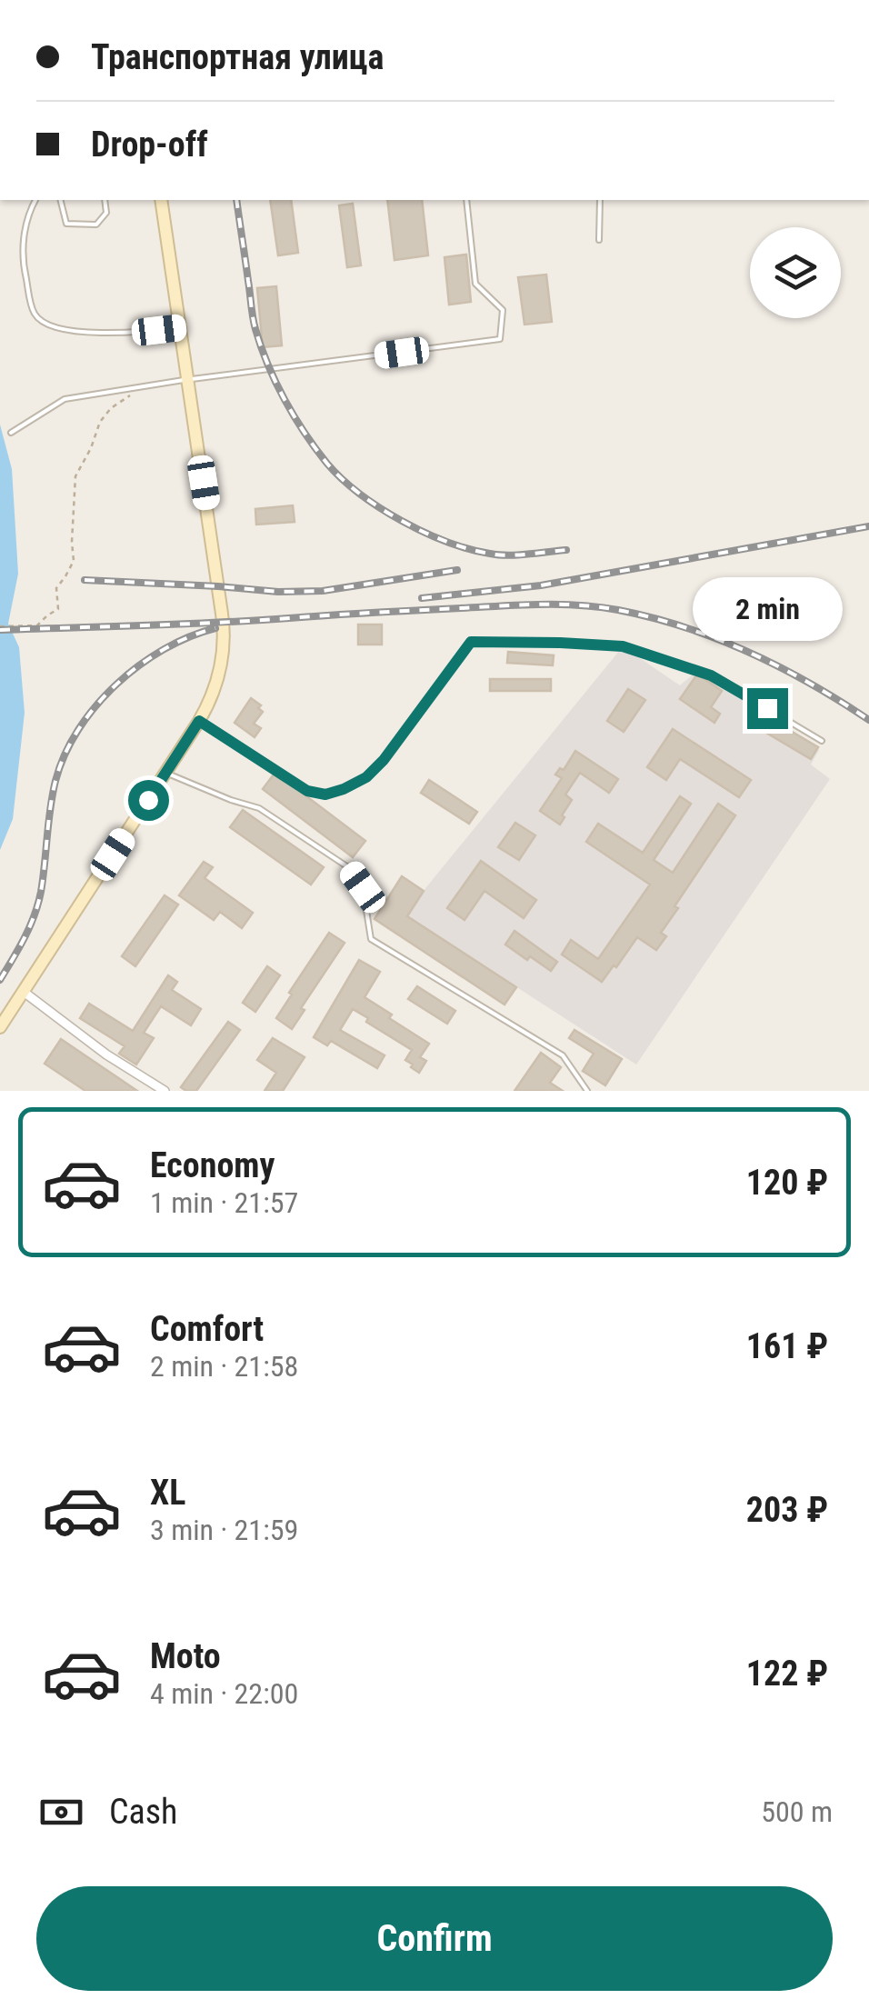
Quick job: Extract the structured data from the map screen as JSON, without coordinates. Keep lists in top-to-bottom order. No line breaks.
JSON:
{"page":{"banner":["Транспортная улица","Drop-off"],"bubble":"2 min","list":[{"name":"Economy","note":"1 min · 21:57","value":"120 ₽"},{"name":"Comfort","note":"2 min · 21:58","value":"161 ₽"},{"name":"XL","note":"3 min · 21:59","value":"203 ₽"},{"name":"Moto","note":"4 min · 22:00","value":"122 ₽"}],"pay":["Cash","500 m"],"buttons":"Confirm"}}
